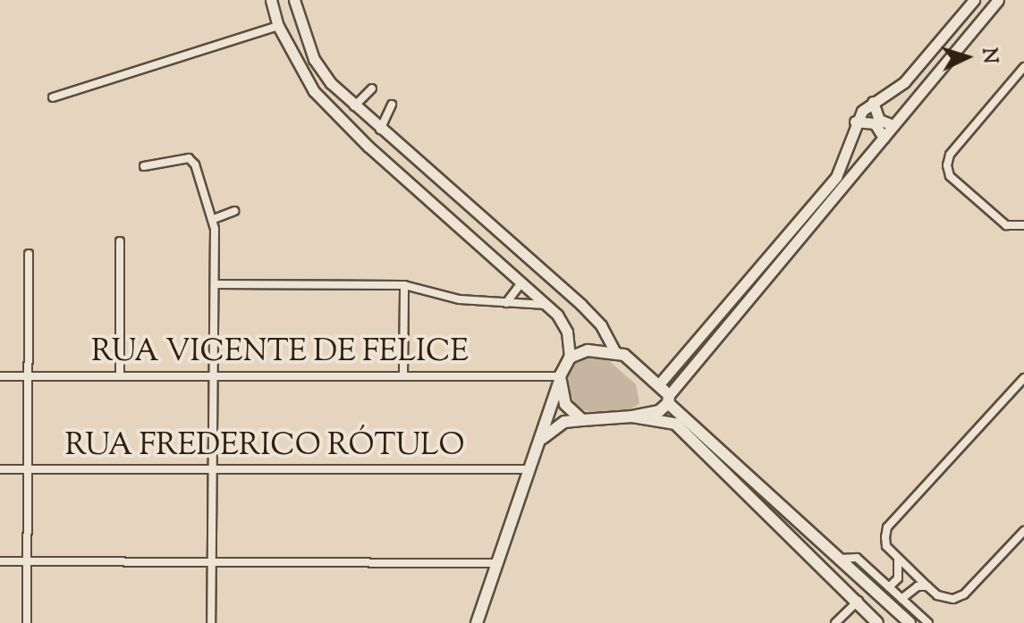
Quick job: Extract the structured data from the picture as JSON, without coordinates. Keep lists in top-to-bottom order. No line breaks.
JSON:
{"streets":{"street":["RUA VICENTE DE FELICE","RUA FREDERICO RÓTULO"]},"north":"right"}
